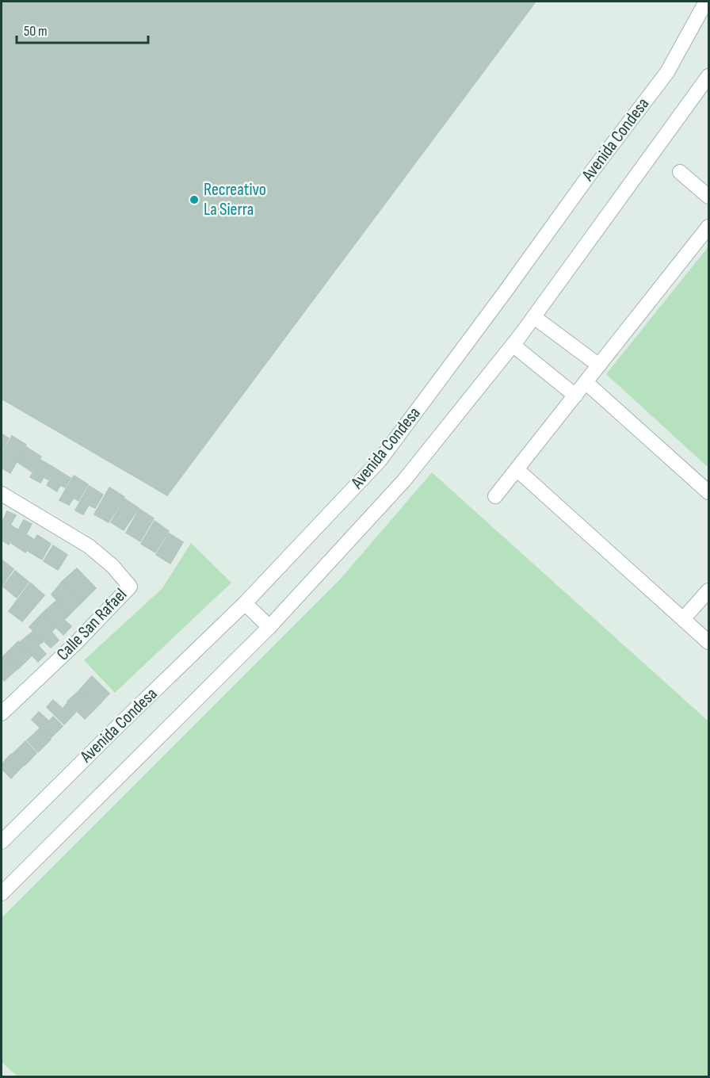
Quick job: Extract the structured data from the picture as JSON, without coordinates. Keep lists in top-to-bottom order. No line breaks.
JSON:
{"streets":{"street":["Avenida Condesa","Calle San Rafael"]},"places":["Recreativo La Sierra"],"scale_bar":"50 m"}
